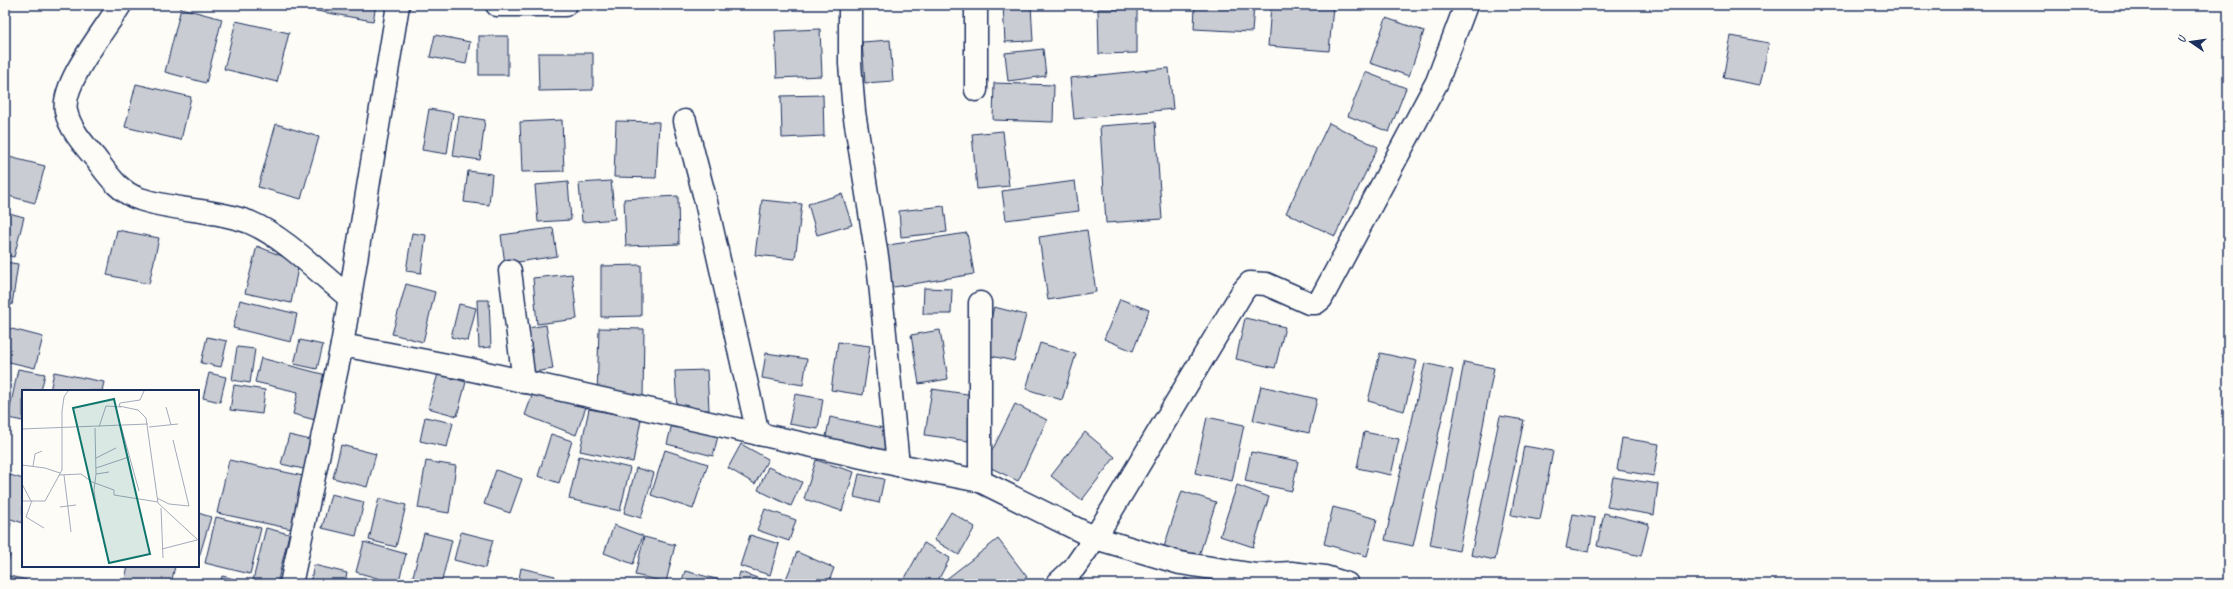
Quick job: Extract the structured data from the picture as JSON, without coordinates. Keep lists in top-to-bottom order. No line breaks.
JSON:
{"north":"left"}
